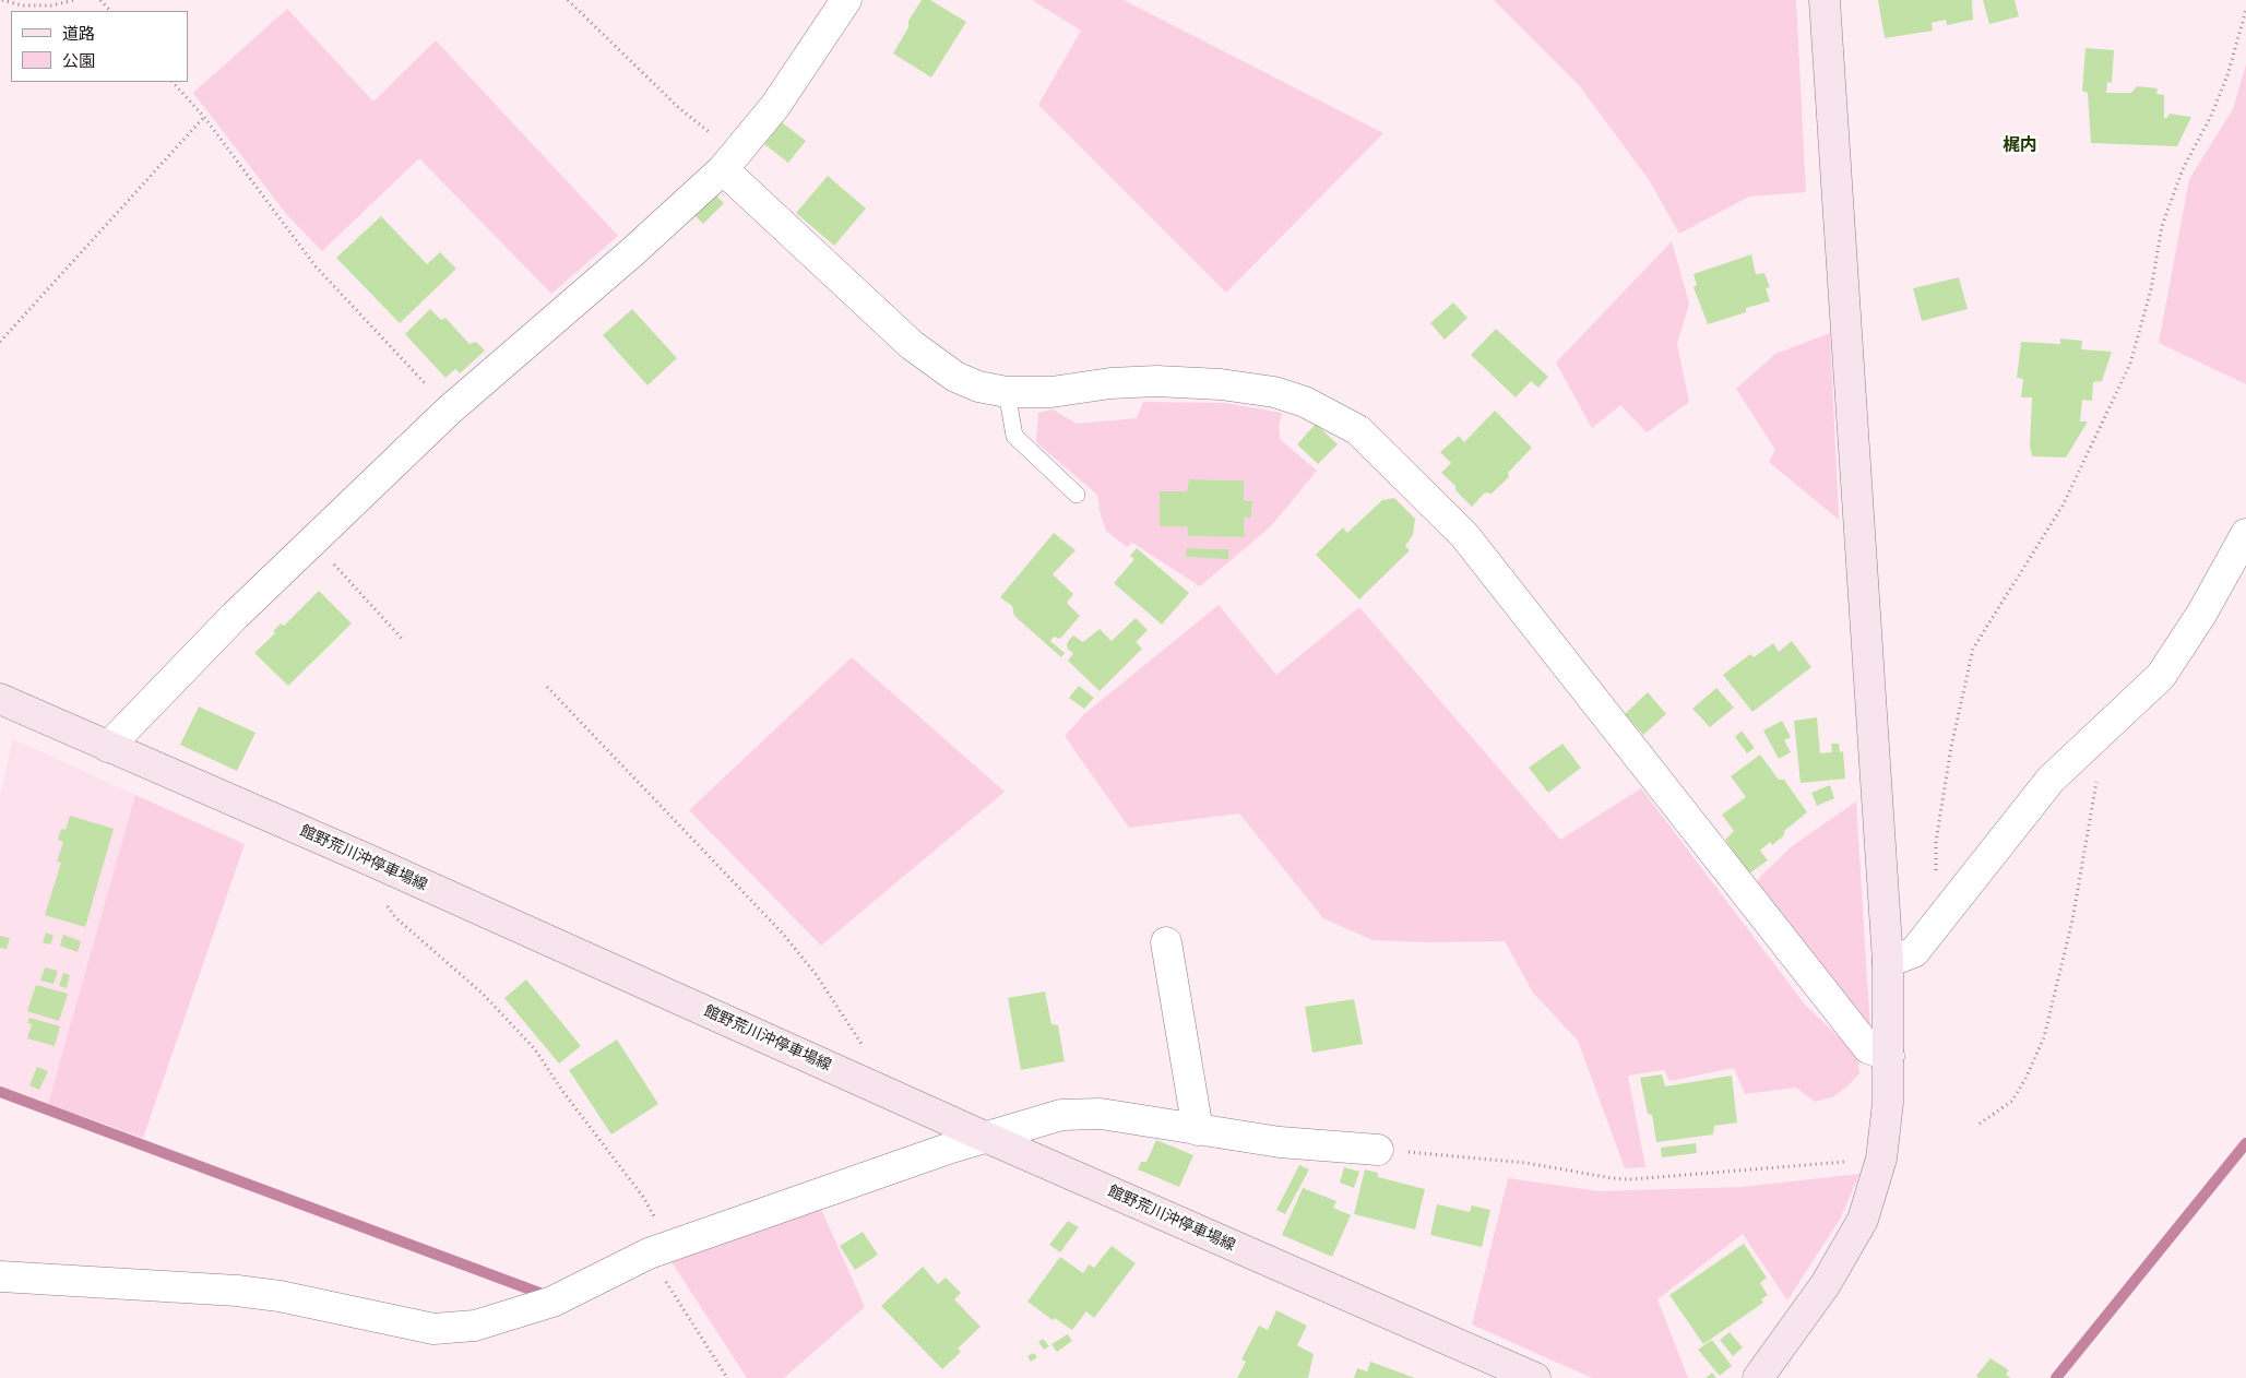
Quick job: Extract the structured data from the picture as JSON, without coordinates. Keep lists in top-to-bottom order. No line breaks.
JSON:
{"streets":{"main road":["館野荒川沖停車場線"]},"districts":["梶内"],"legend":["道路","公園"]}
